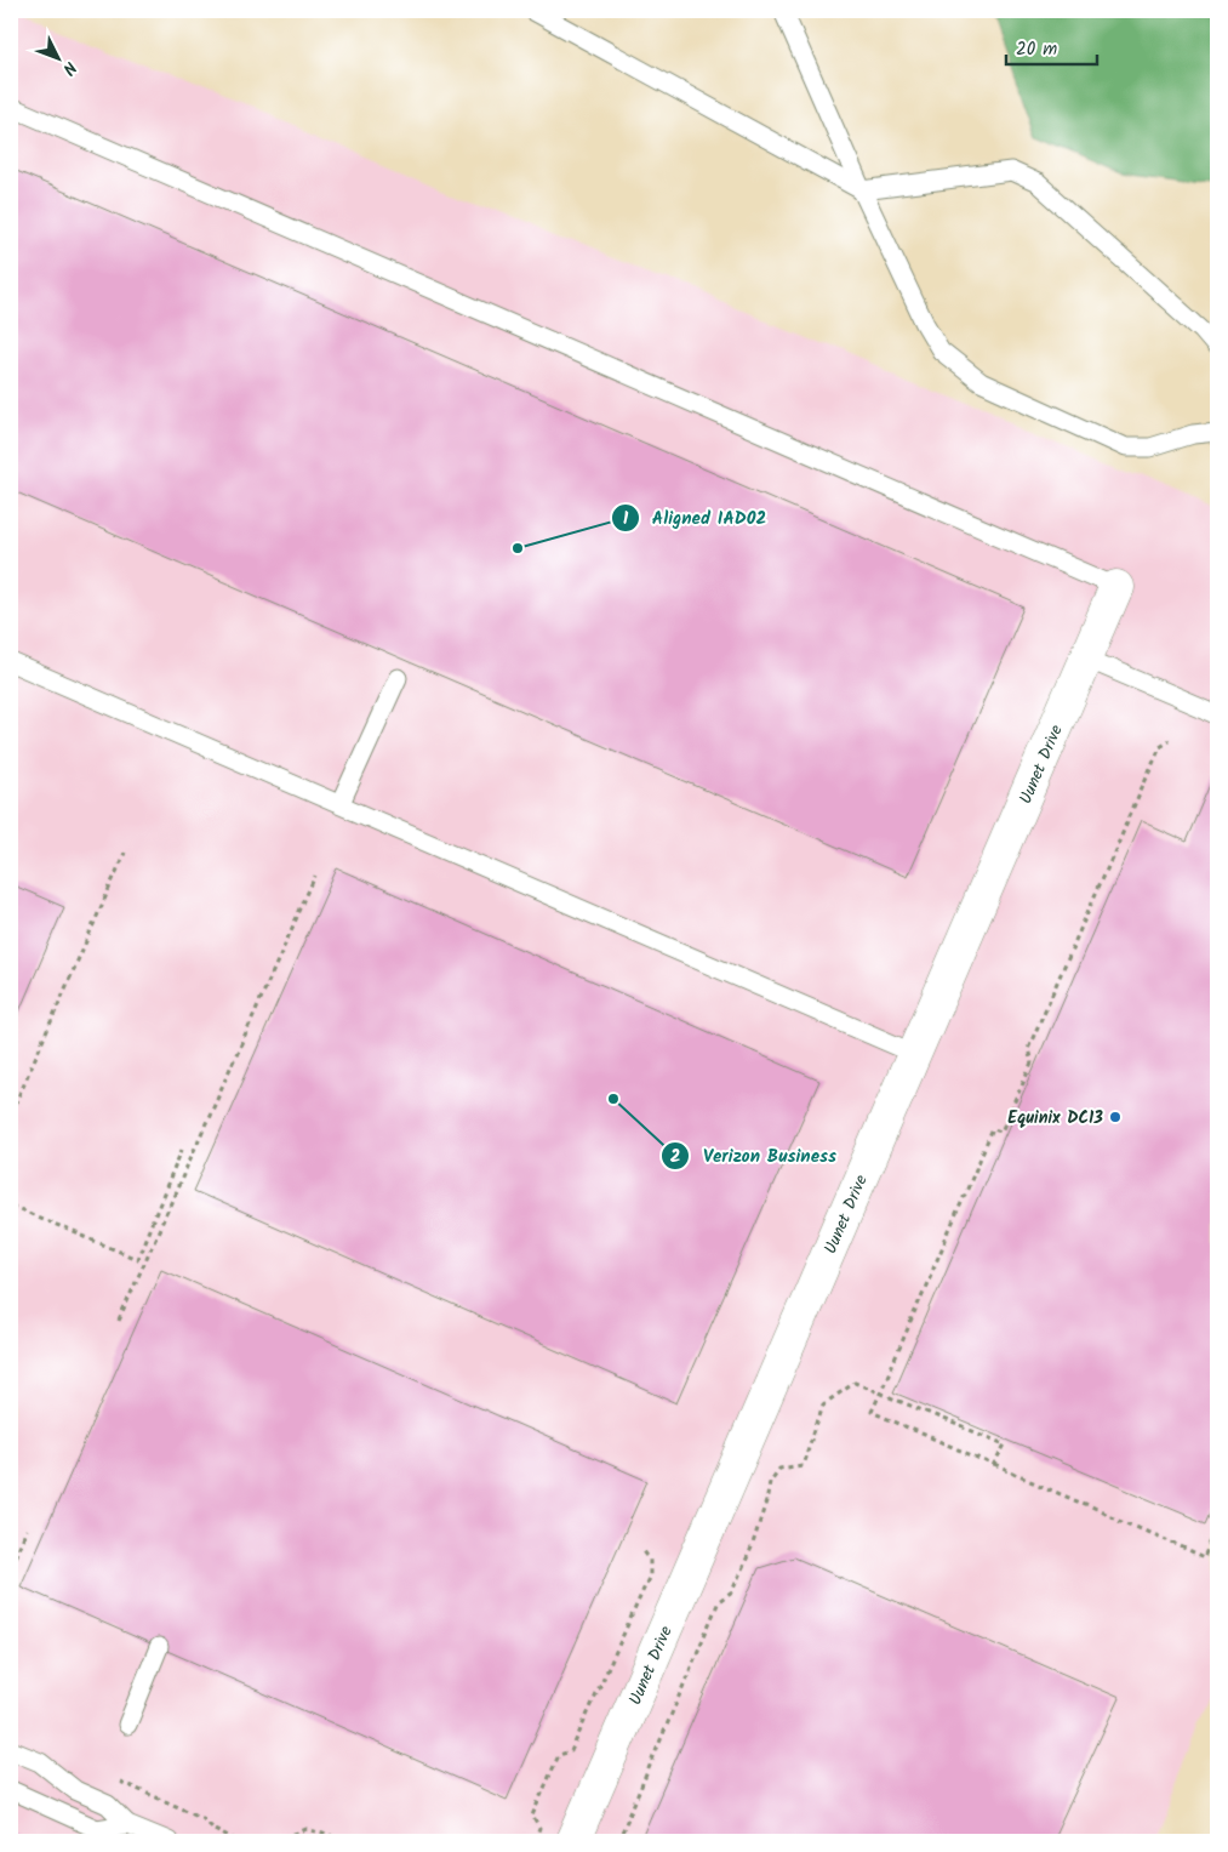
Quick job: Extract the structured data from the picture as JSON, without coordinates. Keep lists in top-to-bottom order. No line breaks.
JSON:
{"streets":{"street":["Uunet Drive"]},"places":["Aligned IAD02","Verizon Business","Equinix DC13"],"scale_bar":"20 m","north":"bottom right"}
